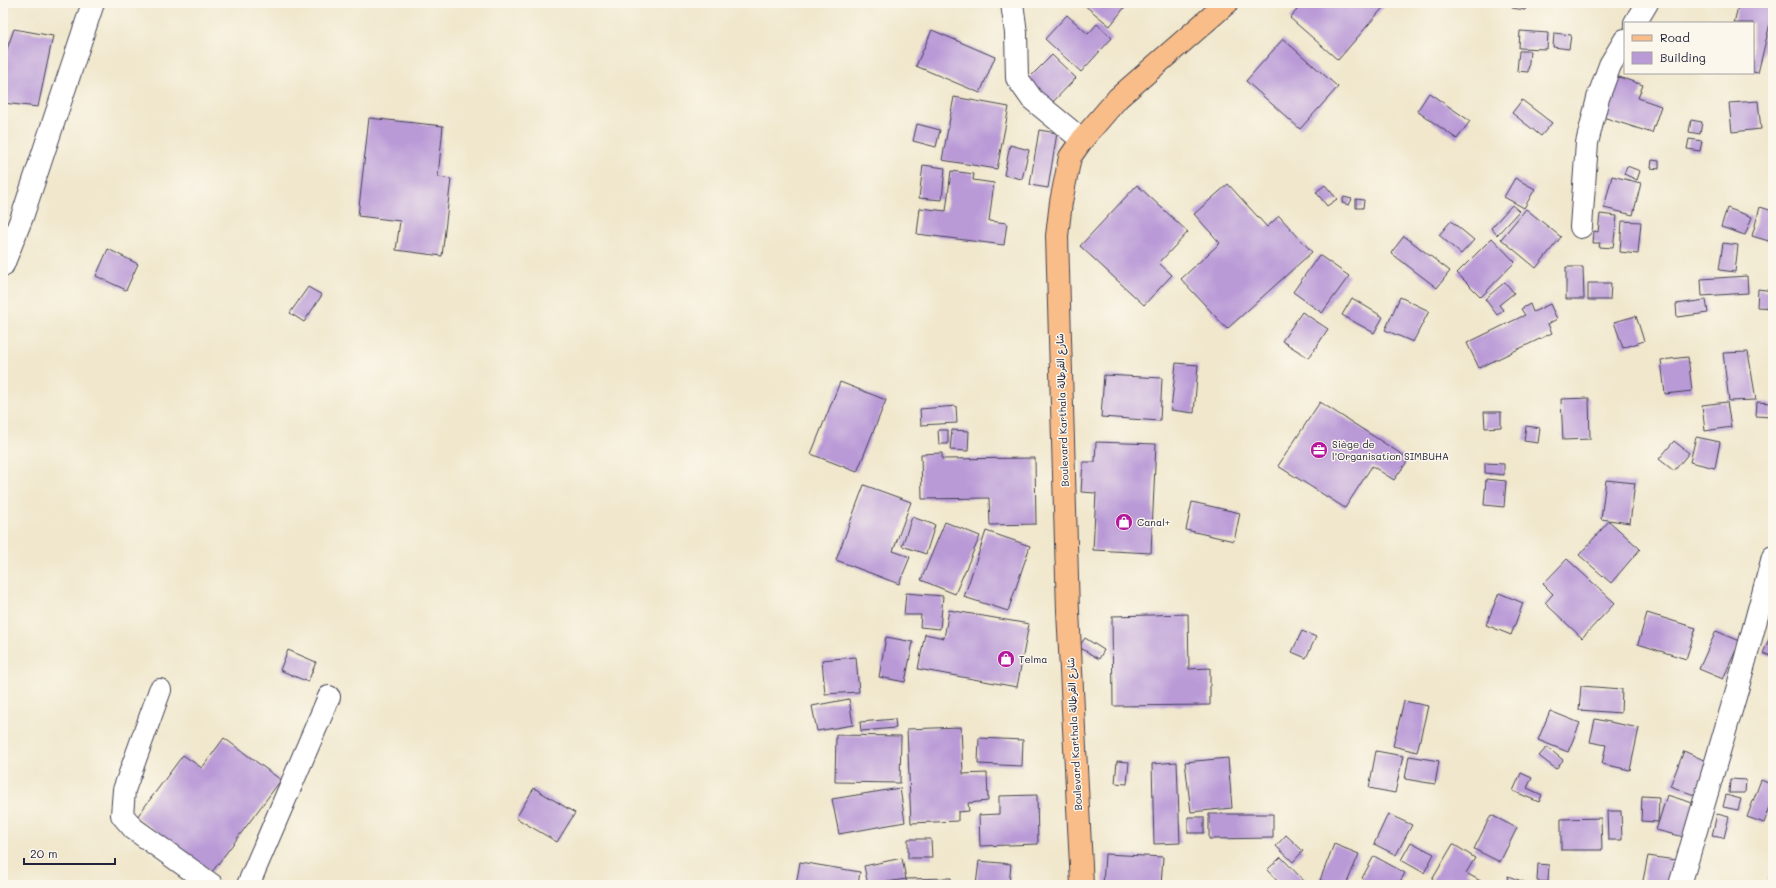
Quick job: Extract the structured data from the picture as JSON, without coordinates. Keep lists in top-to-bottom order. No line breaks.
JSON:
{"streets":{"main road":["Boulevard Karthala شارع القرطالة"]},"places":{"office":["Siège de l’Organisation SIMBUHA"],"shop":["Canal+","Telma"]},"legend":["Road","Building"],"scale_bar":"20 m"}
